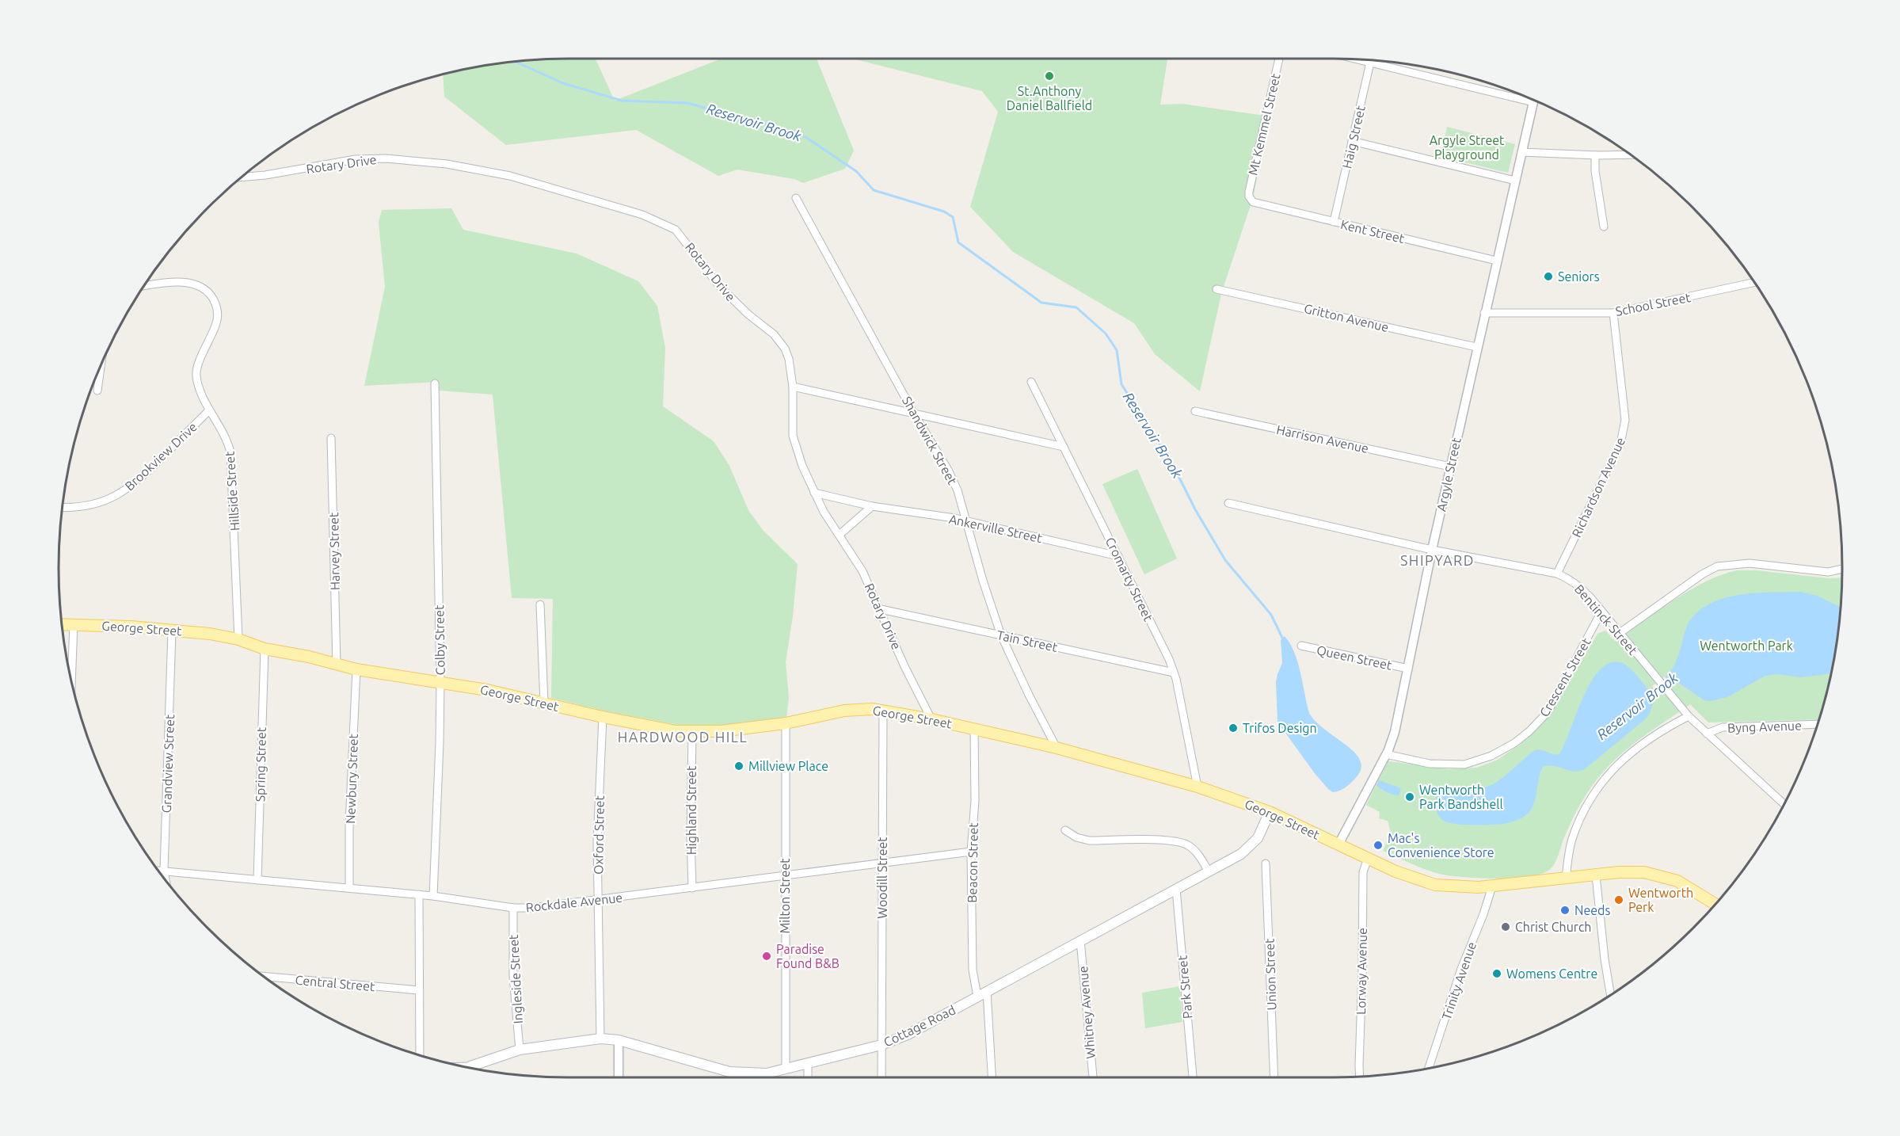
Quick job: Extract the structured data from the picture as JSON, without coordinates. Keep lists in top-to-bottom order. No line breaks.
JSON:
{"streets":{"main road":["George Street","Cottage Road"],"street":["Mt Kemmel Street","Haig Street","Rotary Drive","Kent Street","School Street","Gritton Avenue","Harrison Avenue","Shandwick Street","Brookview Drive","Argyle Street","Richardson Avenue","Hillside Street","Ankerville Street","Harvey Street","Cromarty Street","Bentinck Street","Colby Street","Tain Street","Queen Street","Crescent Street","Byng Avenue","Grandview Street","Spring Street","Newbury Street","Highland Street","Oxford Street","Beacon Street","Woodill Street","Milton Street","Rockdale Avenue","Lorway Avenue","Union Street","Ingleside Street","Trinity Avenue","Central Street","Park Street","Whitney Avenue"]},"crossings":[["Mt Kemmel Street","Kent Street"],["Haig Street","Kent Street"],["Rotary Drive","Ankerville Street"],["Rotary Drive","George Street"],["Rotary Drive","Tain Street"],["Kent Street","Argyle Street"],["School Street","Argyle Street"],["School Street","Richardson Avenue"],["Gritton Avenue","Argyle Street"],["Harrison Avenue","Argyle Street"],["Shandwick Street","Ankerville Street"],["Shandwick Street","George Street"],["Shandwick Street","Tain Street"],["Brookview Drive","Hillside Street"],["Argyle Street","Bentinck Street"],["Argyle Street","George Street"],["Argyle Street","Queen Street"],["Argyle Street","Crescent Street"],["Richardson Avenue","Bentinck Street"],["Hillside Street","George Street"],["Ankerville Street","Cromarty Street"],["Harvey Street","George Street"],["Cromarty Street","George Street"],["Cromarty Street","Tain Street"],["Bentinck Street","Crescent Street"],["Bentinck Street","Byng Avenue"],["George Street","Colby Street"],["George Street","Grandview Street"],["George Street","Spring Street"],["George Street","Newbury Street"],["George Street","Highland Street"],["George Street","Oxford Street"],["George Street","Beacon Street"],["George Street","Woodill Street"],["George Street","Milton Street"],["George Street","Lorway Avenue"],["George Street","Trinity Avenue"],["George Street","Cottage Road"],["Colby Street","Rockdale Avenue"],["Grandview Street","Rockdale Avenue"],["Spring Street","Rockdale Avenue"],["Newbury Street","Rockdale Avenue"],["Highland Street","Rockdale Avenue"],["Oxford Street","Rockdale Avenue"],["Oxford Street","Cottage Road"],["Beacon Street","Rockdale Avenue"],["Beacon Street","Cottage Road"],["Woodill Street","Rockdale Avenue"],["Woodill Street","Cottage Road"],["Milton Street","Rockdale Avenue"],["Milton Street","Cottage Road"],["Rockdale Avenue","Ingleside Street"],["Ingleside Street","Cottage Road"],["Park Street","Cottage Road"],["Whitney Avenue","Cottage Road"]],"districts":["SHIPYARD","HARDWOOD HILL"],"water":["Reservoir Brook"],"parks":["Argyle Street Playground","Wentworth Park"],"places":["St.Anthony Daniel Ballfield","Seniors","Trifos Design","Millview Place","Wentworth Park Bandshell","Mac's Convenience Store","Wentworth Perk","Needs","Christ Church","Paradise Found B&B","Womens Centre"]}
